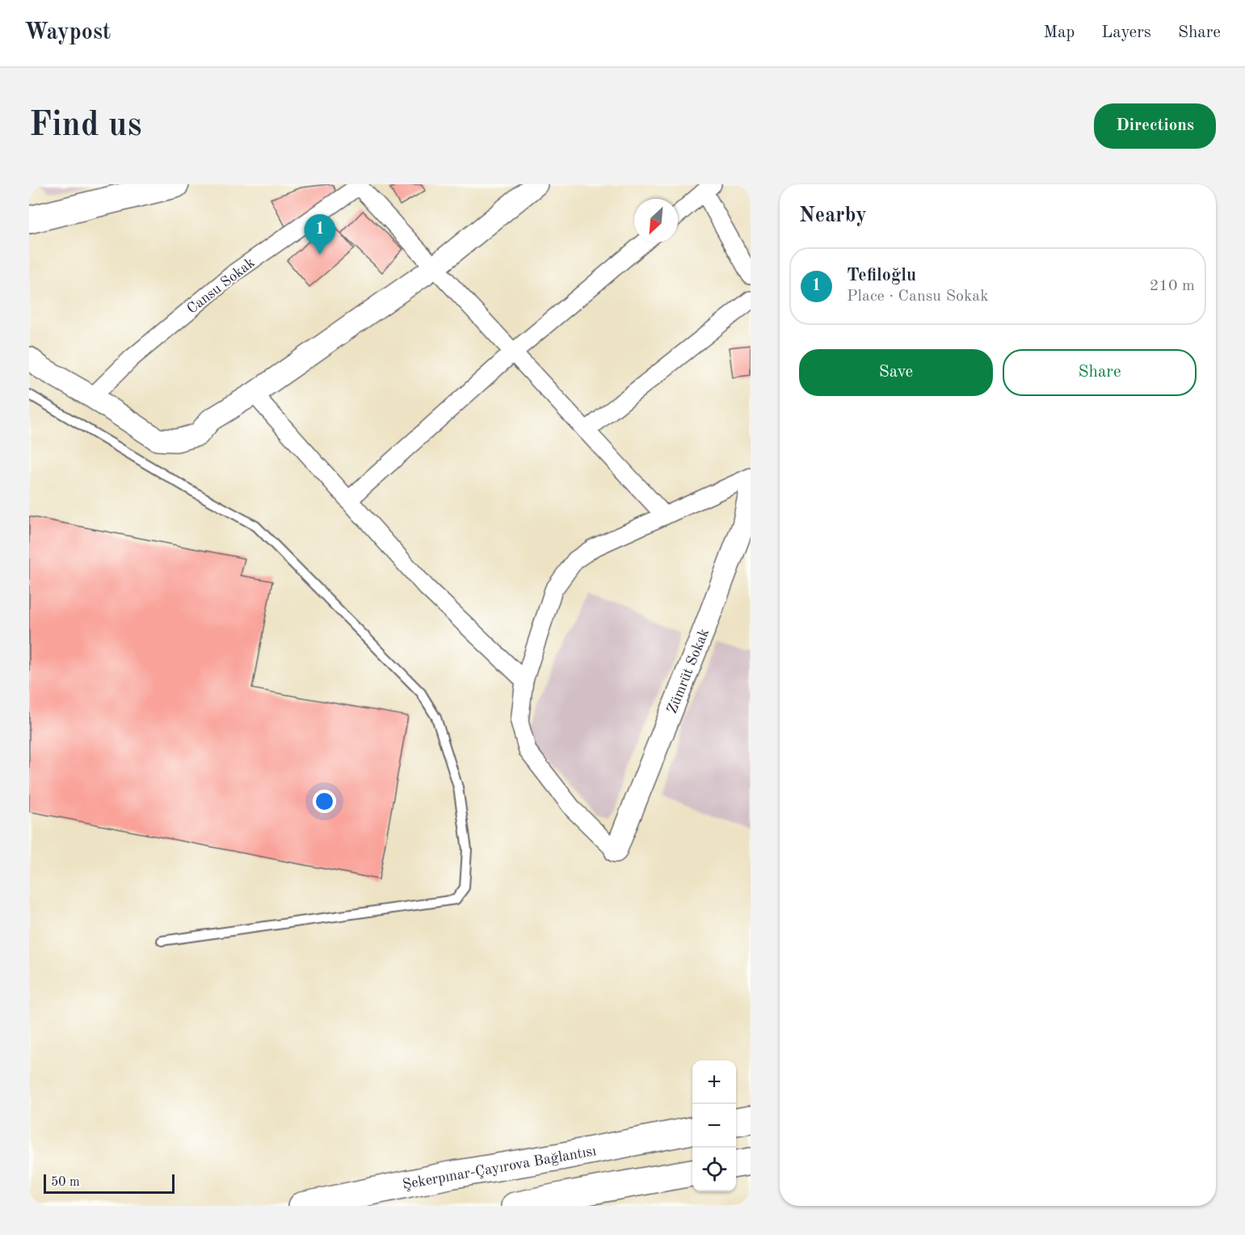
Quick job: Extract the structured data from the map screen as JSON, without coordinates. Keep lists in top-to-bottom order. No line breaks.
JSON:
{"streets":{"main road":["Şekerpınar-Çayırova Bağlantısı"],"street":["Cansu Sokak","Zümrüt Sokak"]},"scale_bar":"50 m","north":"bottom left","page":{"header":"Waypost","nav":["Map","Layers","Share"],"buttons":["Directions",["Save","Share"]],"title":"Find us","heading":"Nearby","pins":"1","list":[{"mark":"1","name":"Tefiloğlu","note":"Place · Cansu Sokak","value":"210 m"}],"map_buttons":["+","−"],"scale":"50 m"}}
